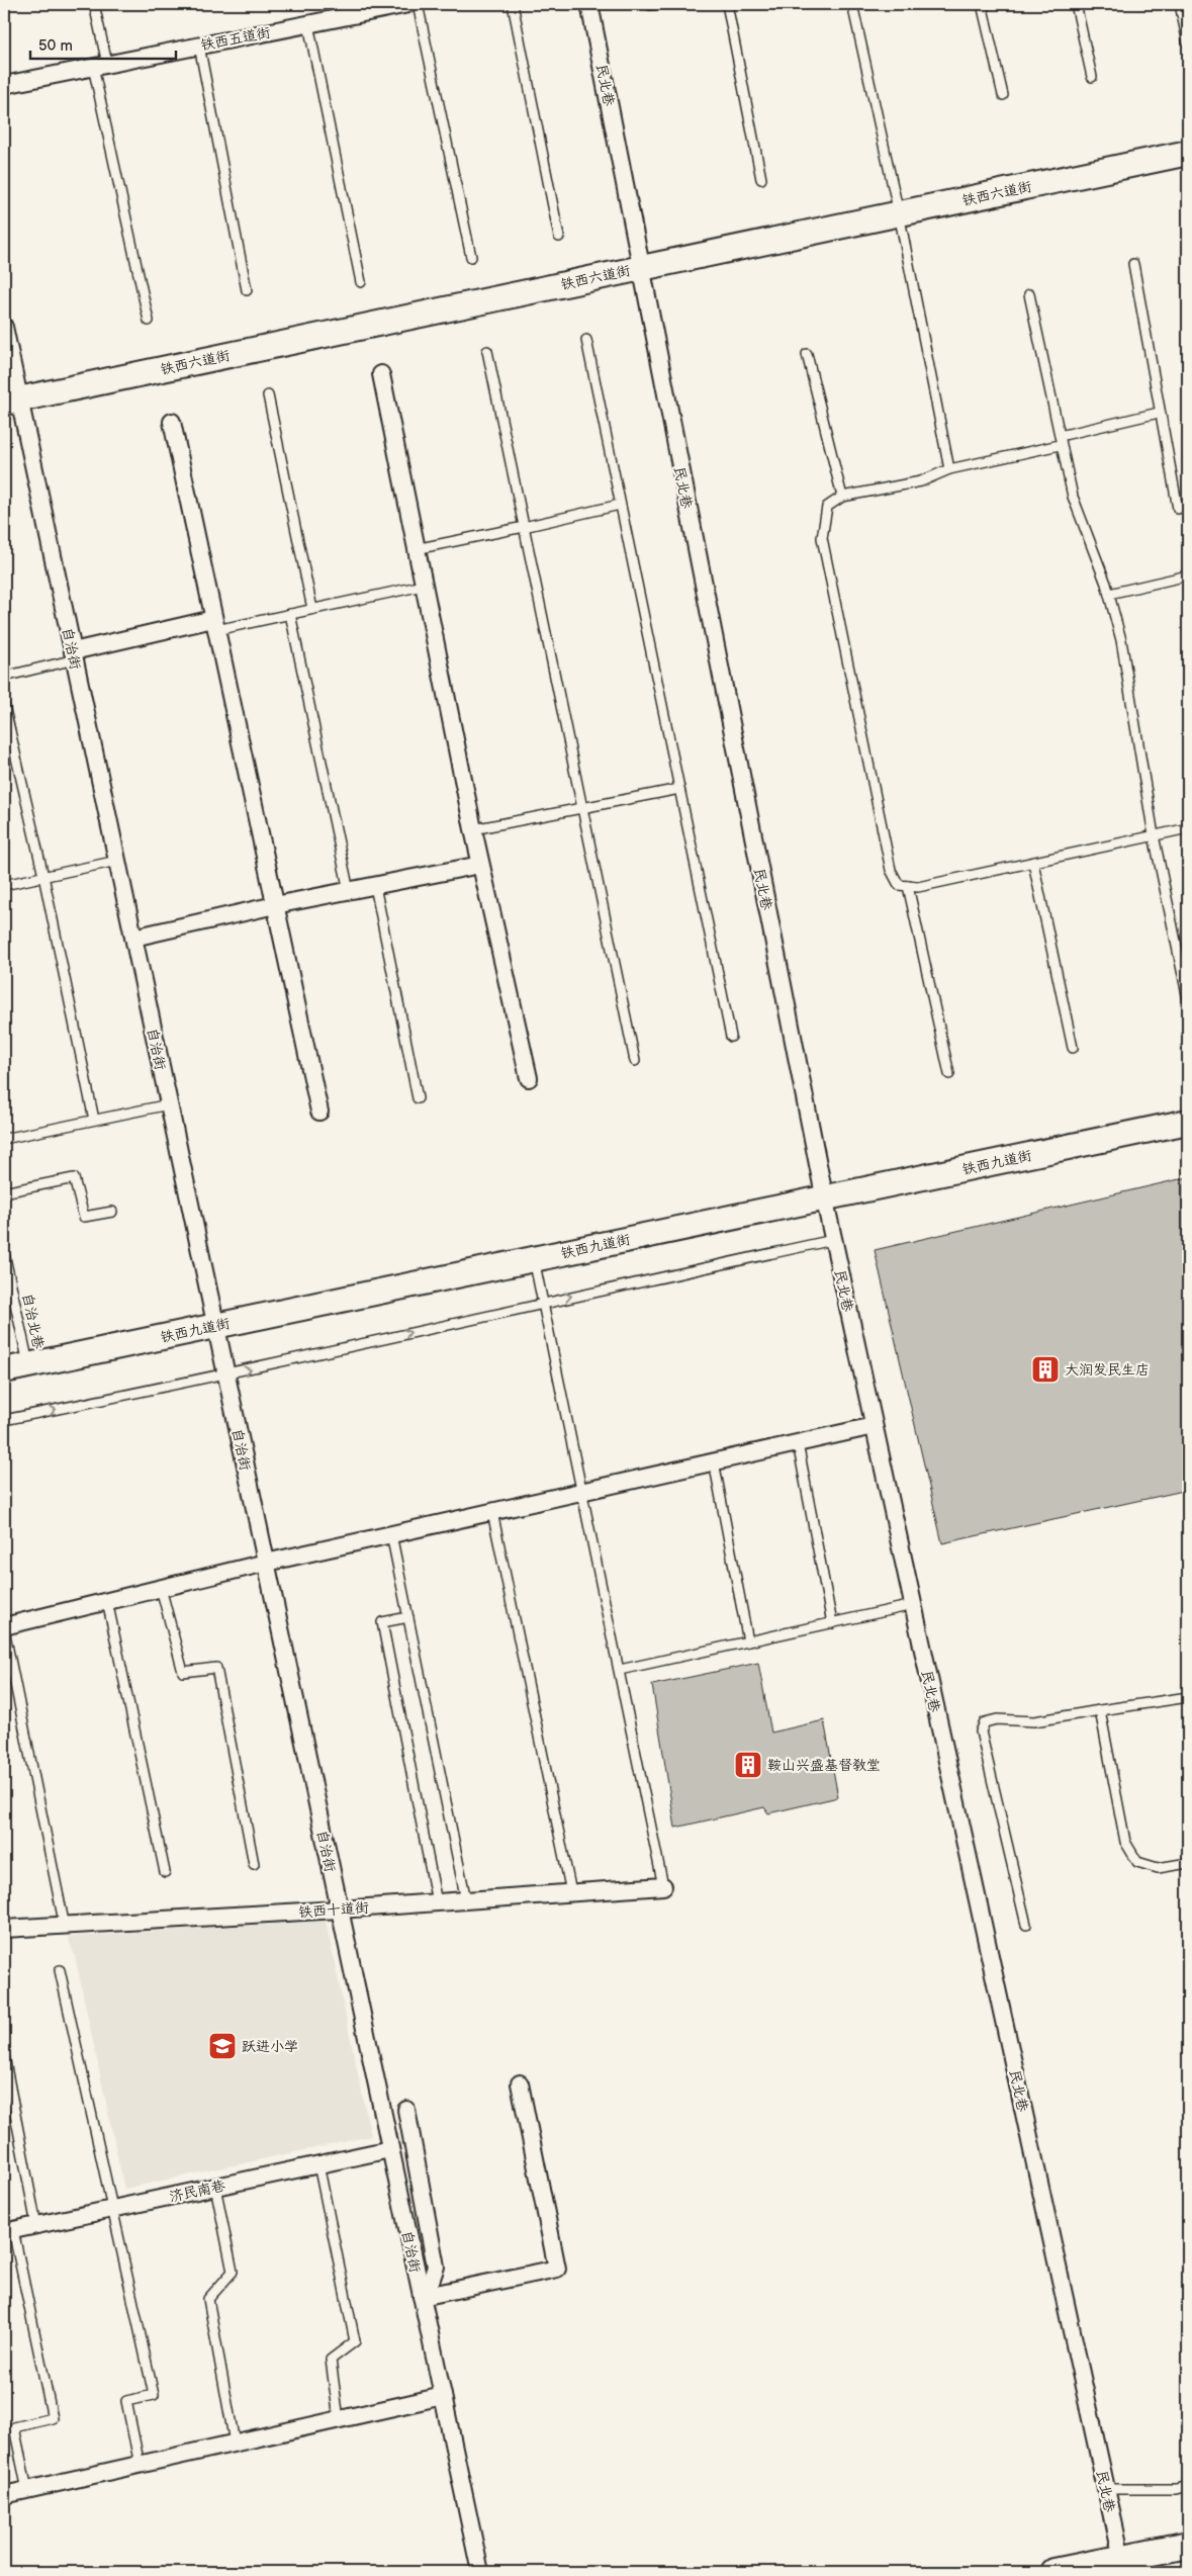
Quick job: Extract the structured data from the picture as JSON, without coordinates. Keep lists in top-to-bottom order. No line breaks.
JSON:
{"streets":{"main road":["铁西六道街","铁西九道街"],"street":["铁西五道街","民北巷","自治街","铁西十道街","济民南巷"],"lane":["自治北巷"]},"crossings":[["民北巷","铁西六道街"],["民北巷","铁西九道街"],["铁西六道街","自治街"],["自治街","铁西九道街"],["自治街","铁西十道街"],["自治街","济民南巷"],["铁西九道街","自治北巷"]],"places":{"building":["大润发民生店","鞍山兴盛基督教堂"],"school or university":["跃进小学"]},"scale_bar":"50 m"}
